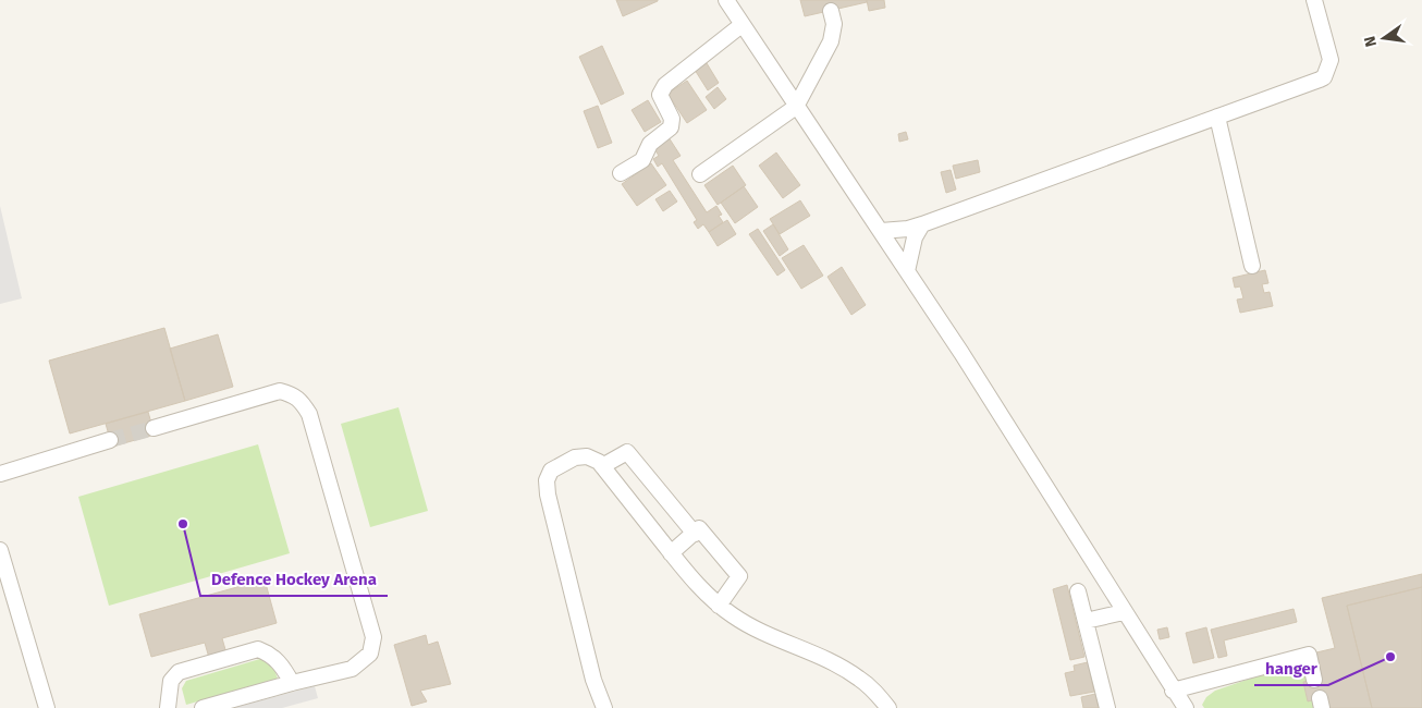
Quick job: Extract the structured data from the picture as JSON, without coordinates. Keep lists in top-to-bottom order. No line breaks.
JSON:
{"places":["Defence Hockey Arena","hanger"],"north":"left"}
